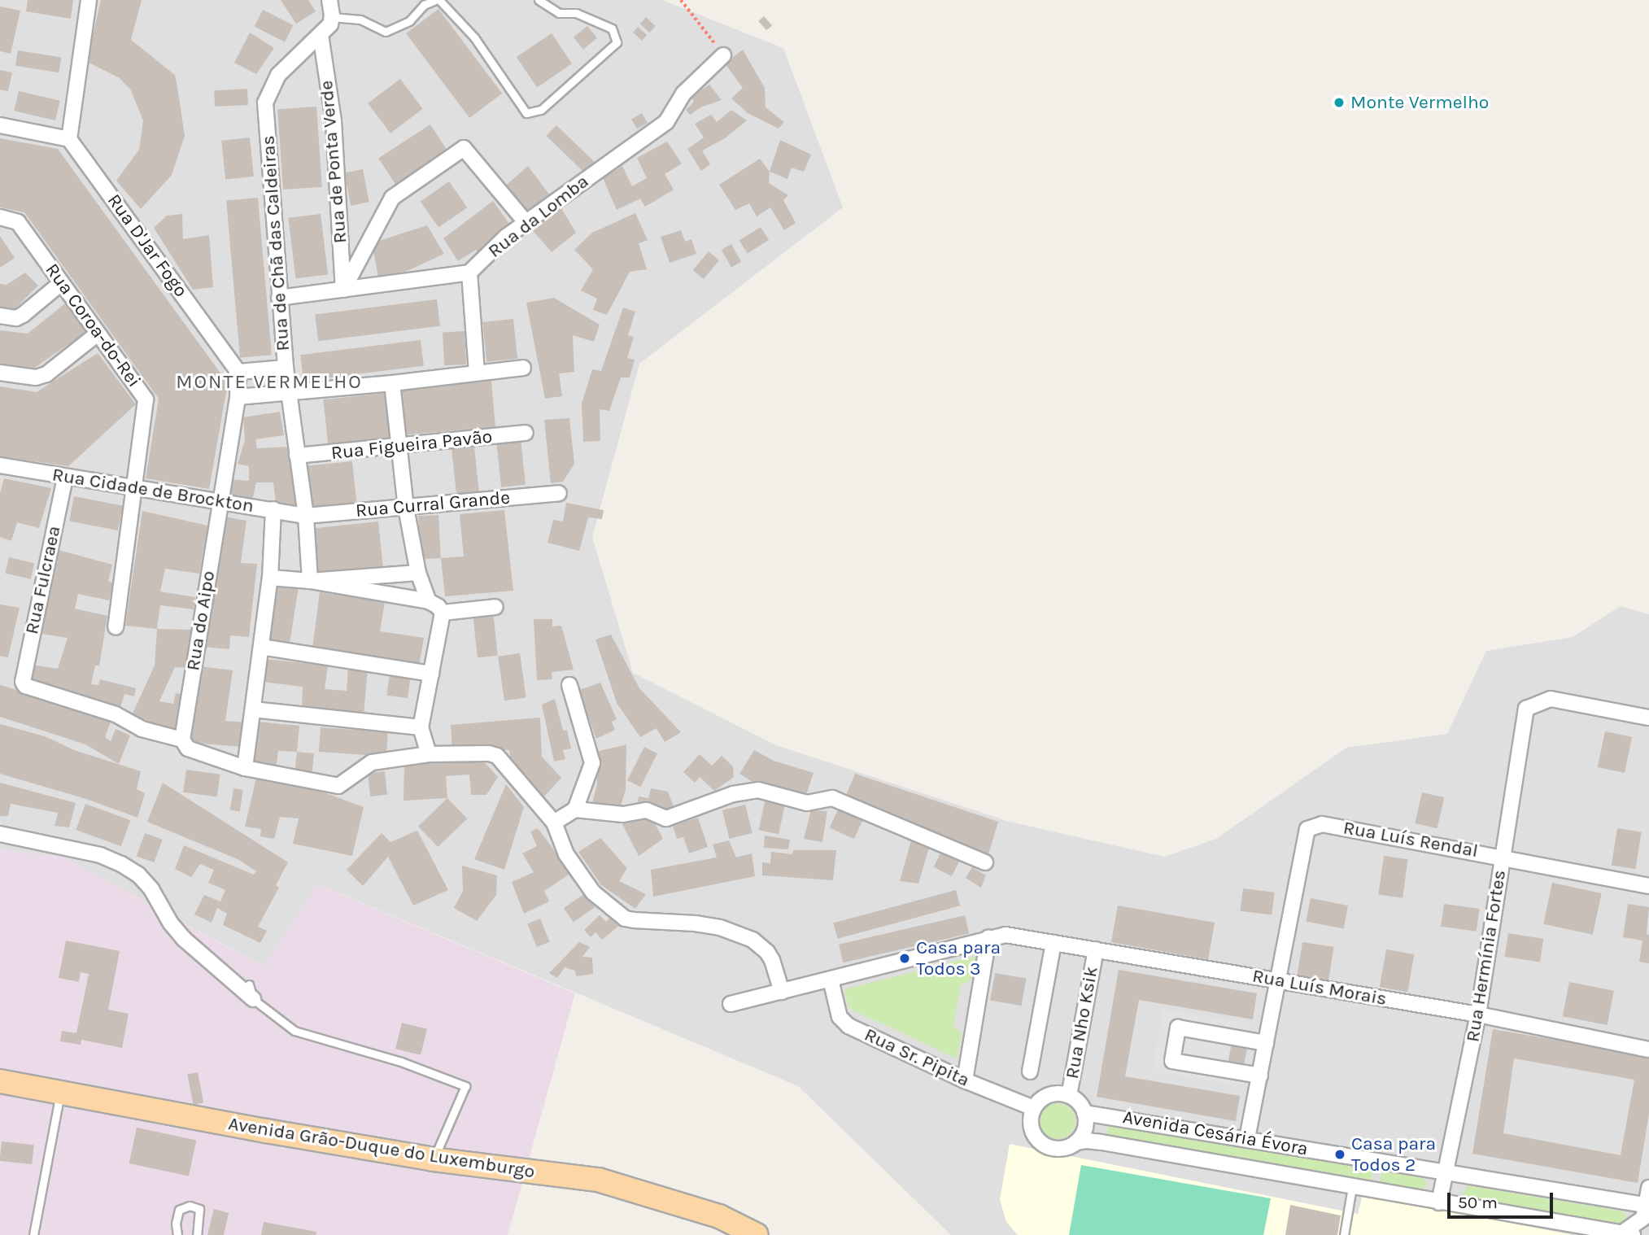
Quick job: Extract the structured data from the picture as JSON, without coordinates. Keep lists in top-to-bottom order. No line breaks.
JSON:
{"streets":{"main road":["Avenida Grão-Duque do Luxemburgo"],"street":["Rua de Ponta Verde","Rua da Lomba","Rua de Chã das Caldeiras","Rua D'Jar Fogo","Rua Coroa-do-Rei","Rua Figueira Pavão","Rua Cidade de Brockton","Rua Curral Grande","Rua Fulcraea","Rua do Aipo","Rua Luís Rendal","Rua Hermínia Fortes","Rua Luís Morais","Rua Nho Ksik","Rua Sr. Pipita","Avenida Cesária Évora"]},"crossings":[["Rua de Ponta Verde","Rua de Chã das Caldeiras"],["Rua de Chã das Caldeiras","Rua Figueira Pavão"],["Rua de Chã das Caldeiras","Rua Cidade de Brockton"],["Rua de Chã das Caldeiras","Rua Curral Grande"],["Rua D'Jar Fogo","Rua do Aipo"],["Rua Coroa-do-Rei","Rua Cidade de Brockton"],["Rua Cidade de Brockton","Rua Curral Grande"],["Rua Cidade de Brockton","Rua Fulcraea"],["Rua Cidade de Brockton","Rua do Aipo"],["Rua Fulcraea","Rua do Aipo"],["Rua Luís Rendal","Rua Hermínia Fortes"],["Rua Luís Rendal","Rua Luís Morais"],["Rua Hermínia Fortes","Rua Luís Morais"],["Rua Hermínia Fortes","Avenida Cesária Évora"],["Rua Luís Morais","Rua Nho Ksik"],["Rua Luís Morais","Rua Sr. Pipita"],["Rua Nho Ksik","Rua Sr. Pipita"],["Rua Nho Ksik","Avenida Cesária Évora"],["Rua Sr. Pipita","Avenida Cesária Évora"]],"districts":["MONTE VERMELHO"],"places":["Monte Vermelho","Casa para Todos 3","Casa para Todos 2"],"scale_bar":"50 m"}
